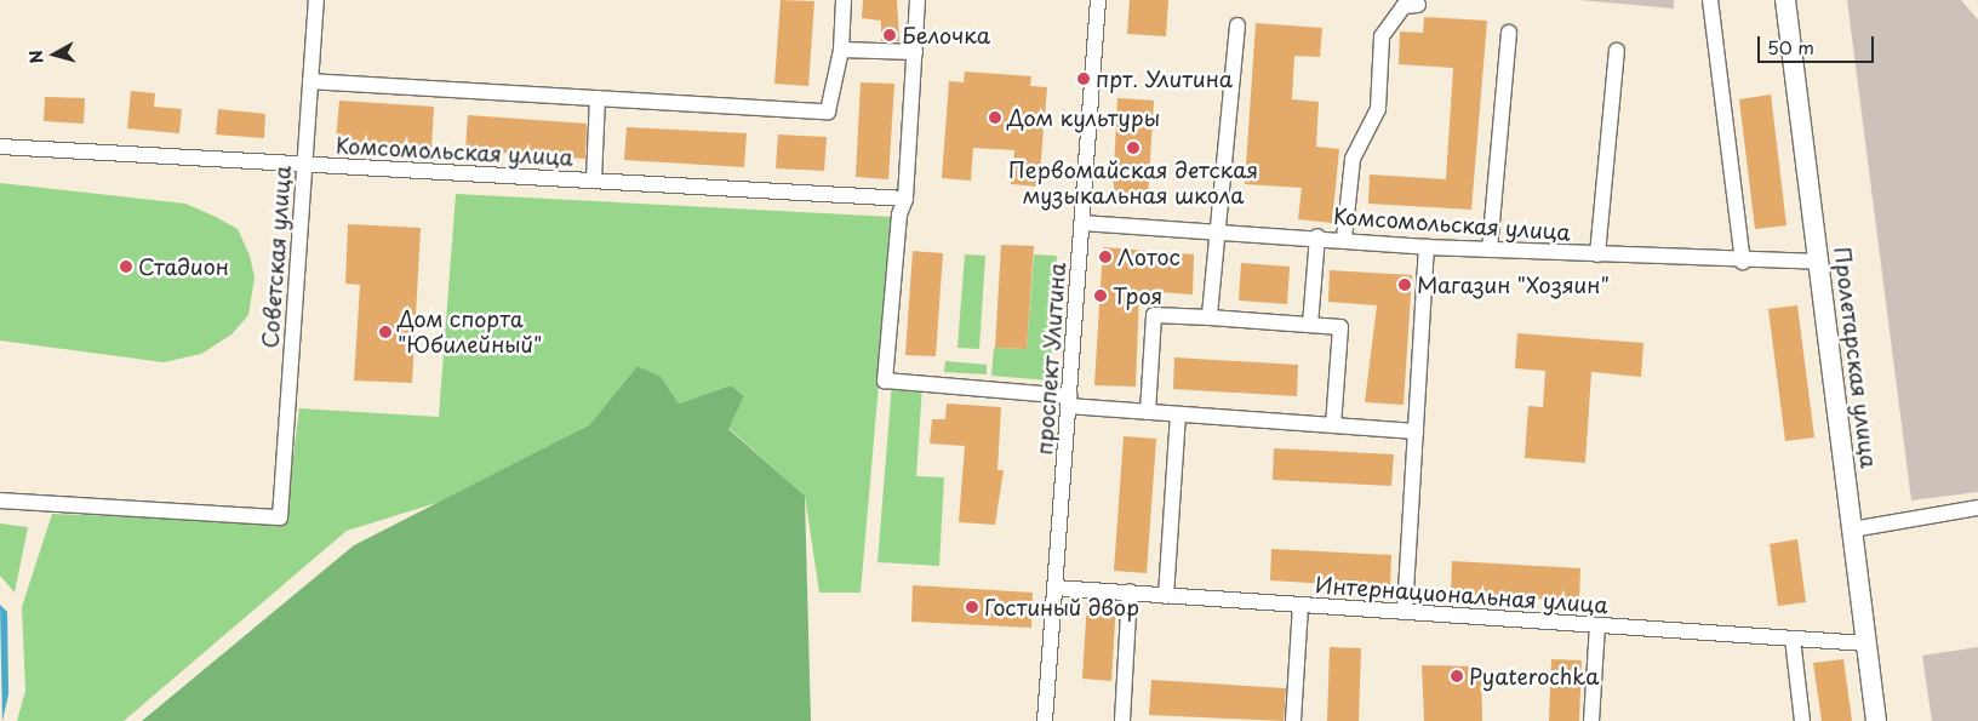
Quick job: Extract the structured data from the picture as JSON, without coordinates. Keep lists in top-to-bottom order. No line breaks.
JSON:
{"streets":{"main road":["Пролетарская улица"],"street":["Комсомольская улица","Советская улица","проспект Улитина","Интернациональная улица"]},"crossings":[["Комсомольская улица","Советская улица"],["Комсомольская улица","Пролетарская улица"],["Комсомольская улица","проспект Улитина"],["Пролетарская улица","Интернациональная улица"],["проспект Улитина","Интернациональная улица"]],"places":["Белочка","прт. Улитина","Дом культуры","Первомайская детская музыкальная школа","Лотос","Стадион","Магазин \"Хозяин\"","Троя","Дом спорта \"Юбилейный\"","Гостиный двор","Pyaterochka"],"scale_bar":"50 m","north":"left"}
